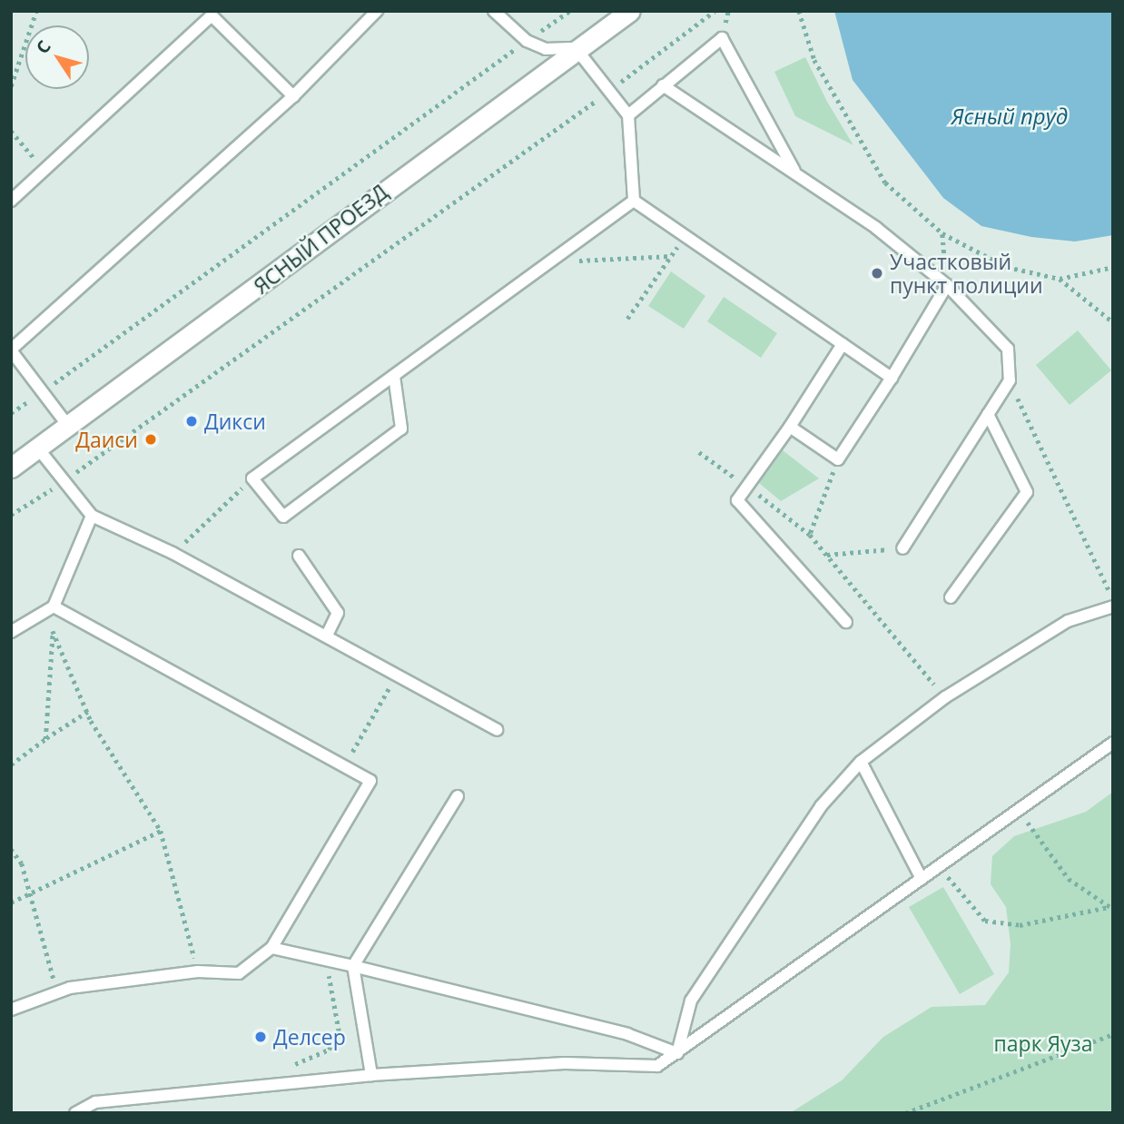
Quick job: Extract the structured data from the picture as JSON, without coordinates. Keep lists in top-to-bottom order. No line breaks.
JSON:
{"streets":{"street":["ЯСНЫЙ ПРОЕЗД"]},"water":["Ясный пруд"],"parks":["парк Яуза"],"places":["Участковый пункт полиции","Дикси","Даиси","Делсер"],"north":"top left"}
